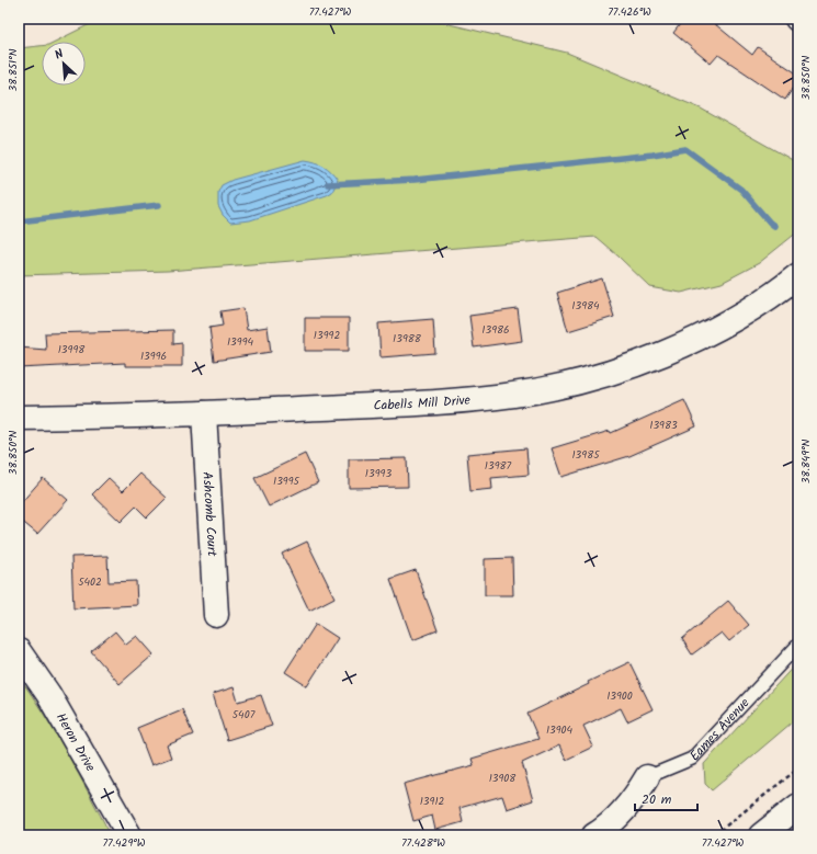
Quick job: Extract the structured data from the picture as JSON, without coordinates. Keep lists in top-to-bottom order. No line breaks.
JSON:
{"streets":{"main road":["Cabells Mill Drive","Ashcomb Court","Eames Avenue","Heron Drive"]},"crossings":[["Cabells Mill Drive","Ashcomb Court"]],"house_numbers":["13984","13986","13992","13988","13994","13998","13996","13983","13985","13987","13993","13995","5402","13900","5407","13904","13908","13912"],"scale_bar":"20 m","north":"top left","coordinates":["77.427°W","77.426°W","38.851°N","38.850°N","38.849°N","77.429°W","77.428°W"]}
